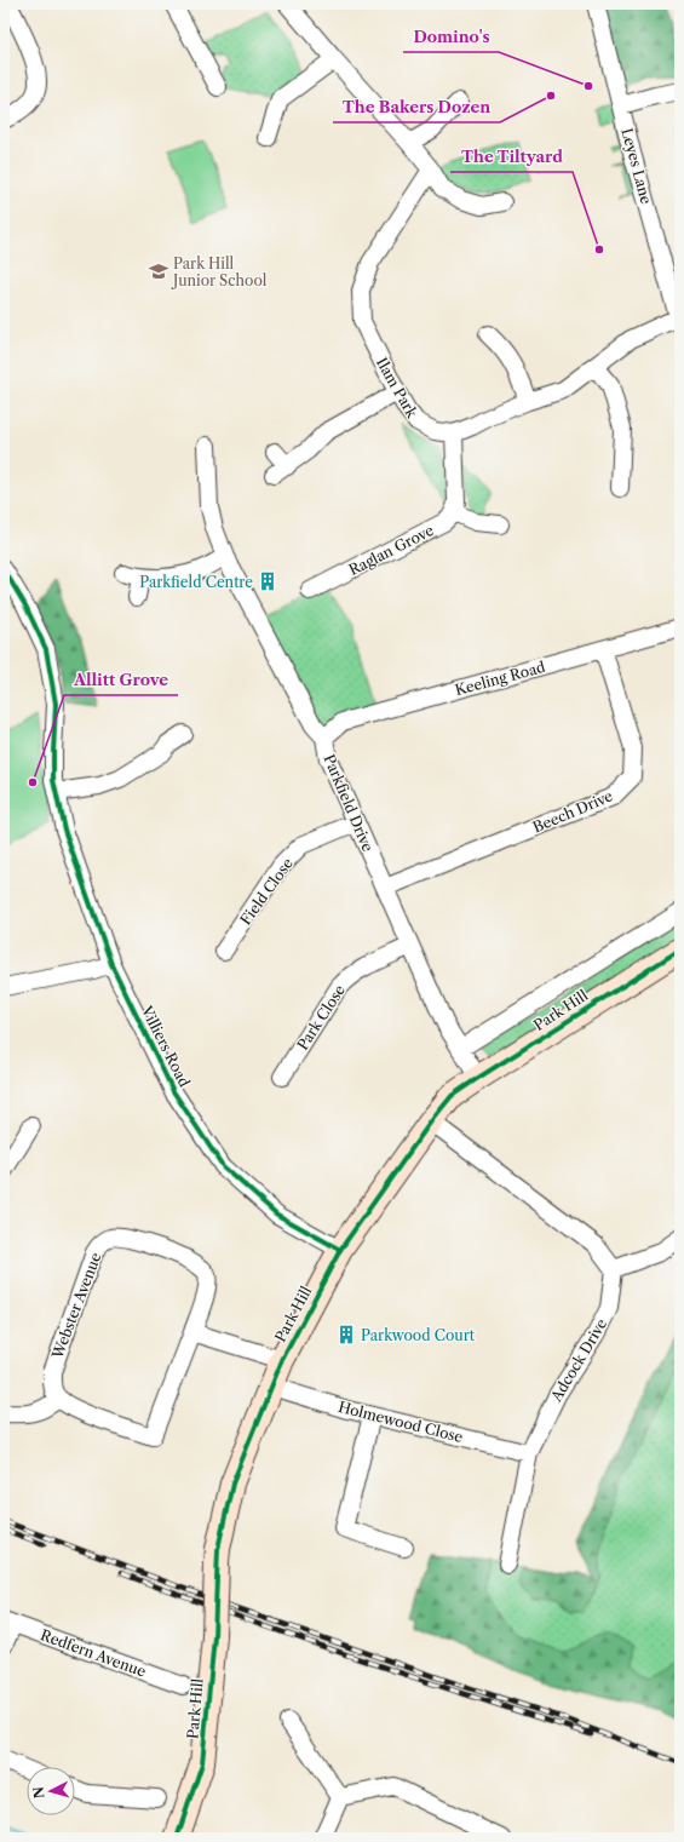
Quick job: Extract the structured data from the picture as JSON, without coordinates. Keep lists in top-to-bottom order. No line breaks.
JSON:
{"streets":{"street":["Leyes Lane","Ilam Park","Raglan Grove","Keeling Road","Parkfield Drive","Beech Drive","Field Close","Park Hill","Park Close","Villiers Road","Webster Avenue","Adcock Drive","Holmewood Close","Redfern Avenue"]},"crossings":[["Keeling Road","Parkfield Drive"],["Keeling Road","Beech Drive"],["Parkfield Drive","Beech Drive"],["Parkfield Drive","Field Close"],["Parkfield Drive","Park Hill"],["Parkfield Drive","Park Close"],["Park Hill","Villiers Road"],["Park Hill","Holmewood Close"],["Adcock Drive","Holmewood Close"]],"places":{"other":["Domino's","The Bakers Dozen","The Tiltyard","Allitt Grove"],"school or university":["Park Hill Junior School"],"building":["Parkfield Centre","Parkwood Court"]},"north":"left"}
